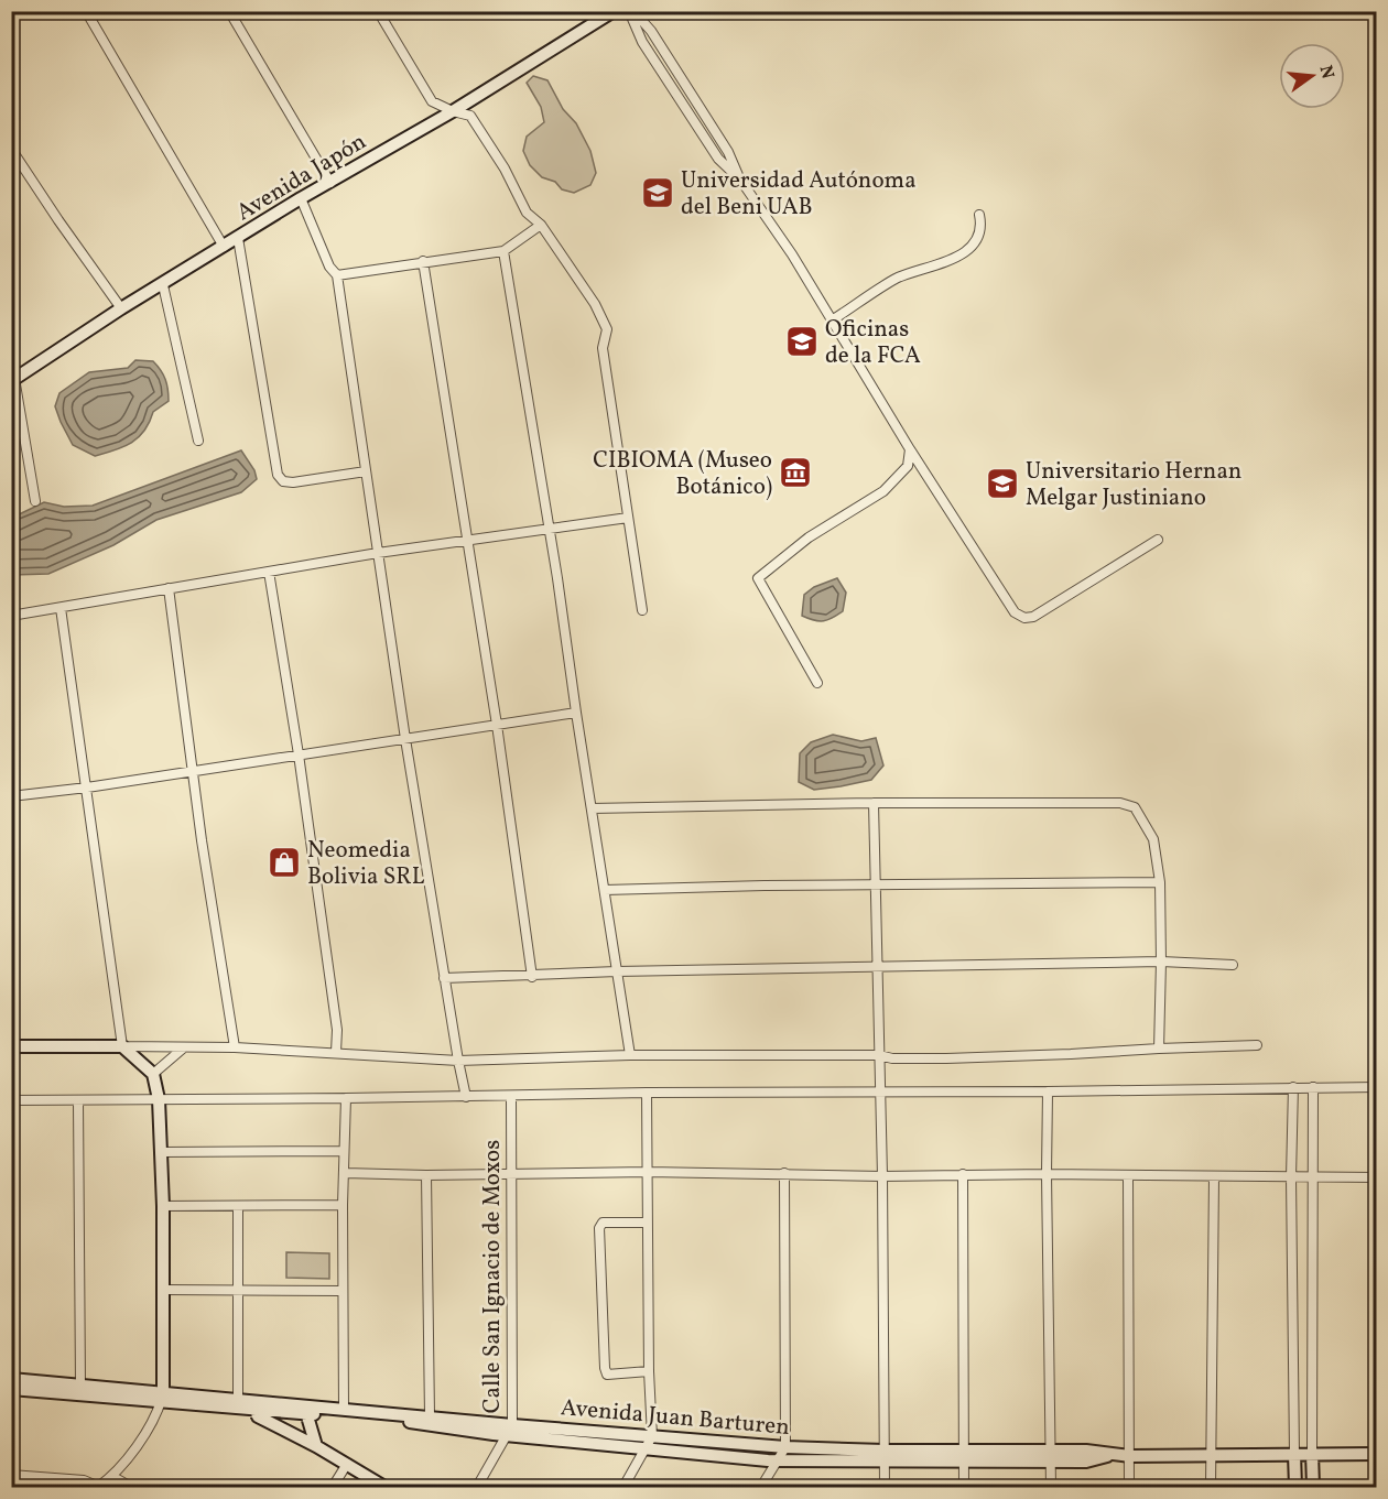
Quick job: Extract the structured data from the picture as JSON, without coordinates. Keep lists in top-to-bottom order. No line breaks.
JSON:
{"streets":{"street":["Avenida Japón","Calle San Ignacio de Moxos","Avenida Juan Barturen"]},"crossings":[["Calle San Ignacio de Moxos","Avenida Juan Barturen"]],"places":{"school or university":["Universidad Autónoma del Beni UAB","Oficinas de la FCA","Universitario Hernan Melgar Justiniano"],"museum":["CIBIOMA (Museo Botánico)"],"shop":["Neomedia Bolivia SRL"]},"north":"right"}
